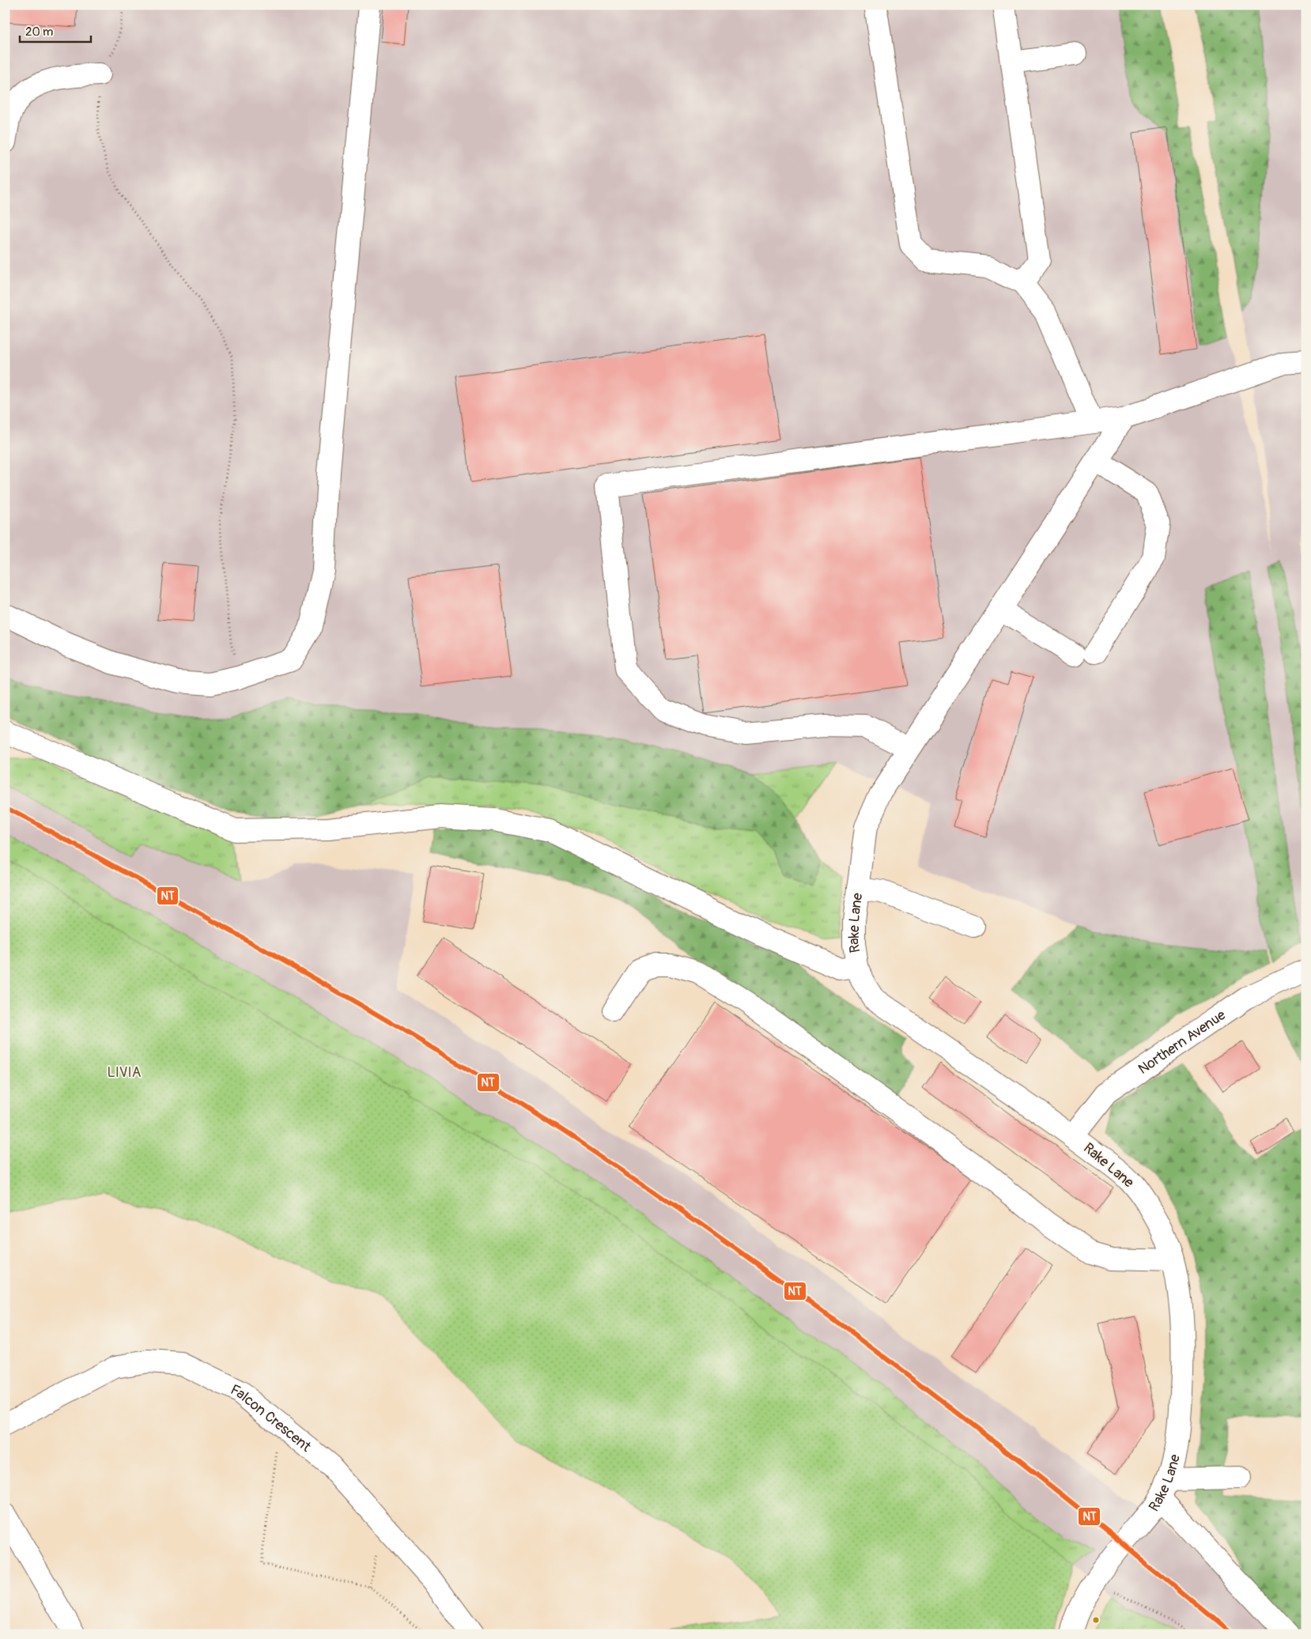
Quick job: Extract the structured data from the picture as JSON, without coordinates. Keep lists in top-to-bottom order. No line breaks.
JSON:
{"streets":{"street":["Rake Lane","Northern Avenue","Falcon Crescent"]},"crossings":[["Rake Lane","Northern Avenue"]],"parks":["LIVIA"],"lines":["transit line NT"],"scale_bar":"20 m"}
